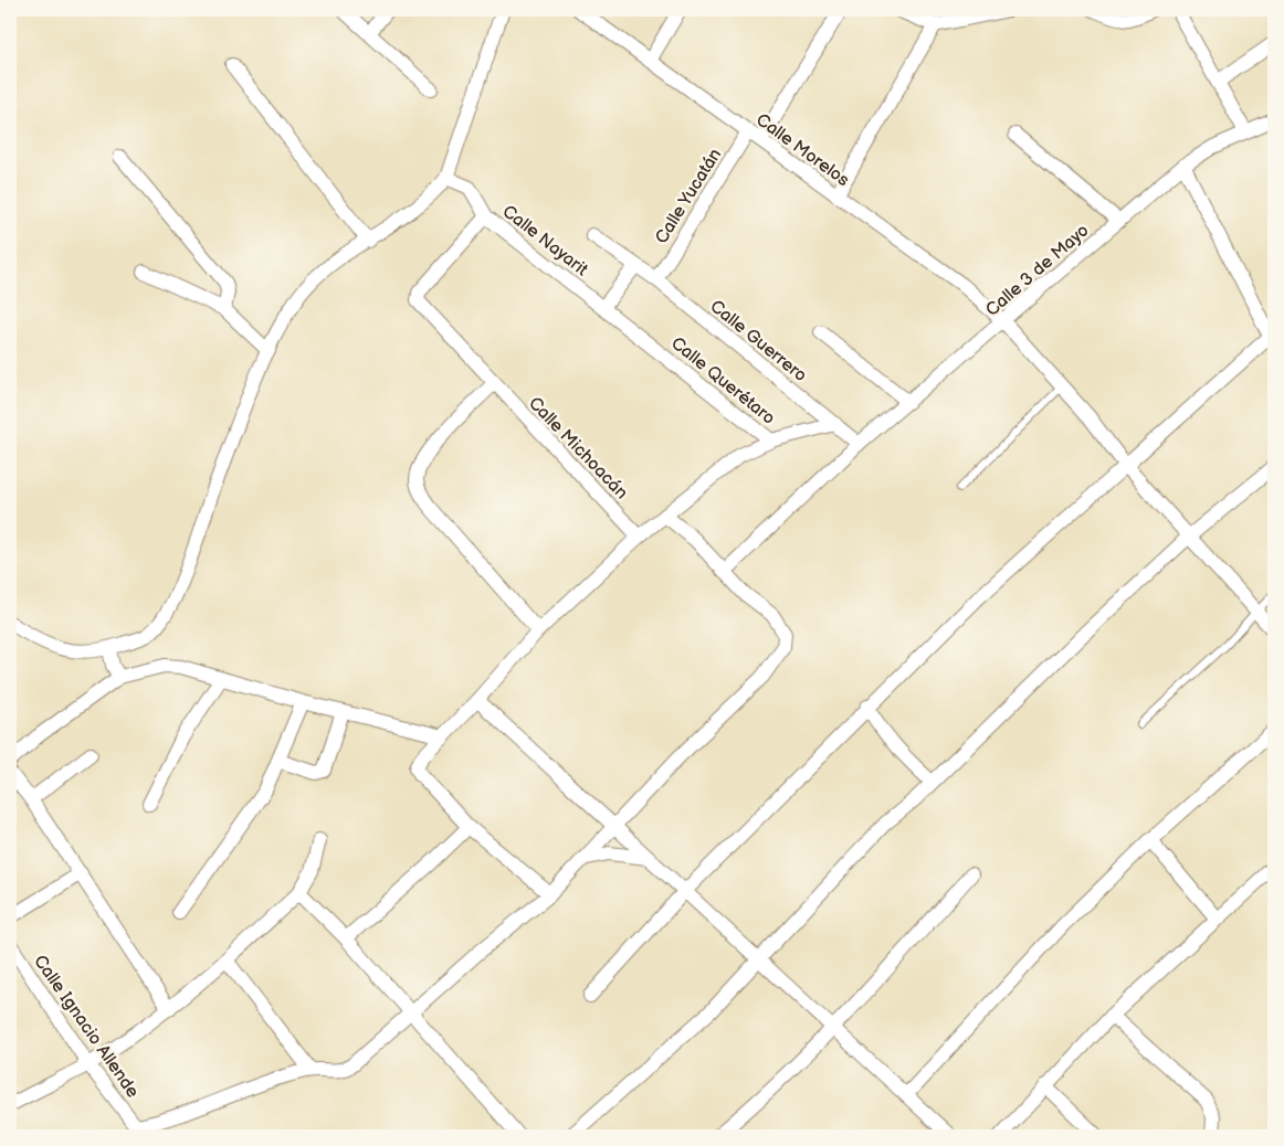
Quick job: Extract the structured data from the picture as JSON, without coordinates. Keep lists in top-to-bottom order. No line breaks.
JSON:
{"streets":{"street":["Calle Morelos","Calle Yucatán","Calle Nayarit","Calle 3 de Mayo","Calle Guerrero","Calle Querétaro","Calle Michoacán","Calle Ignacio Allende"]},"crossings":[["Calle Morelos","Calle Yucatán"],["Calle Morelos","Calle 3 de Mayo"],["Calle Yucatán","Calle Guerrero"],["Calle Nayarit","Calle Querétaro"],["Calle Nayarit","Calle Michoacán"],["Calle 3 de Mayo","Calle Guerrero"],["Calle Guerrero","Calle Querétaro"]]}
